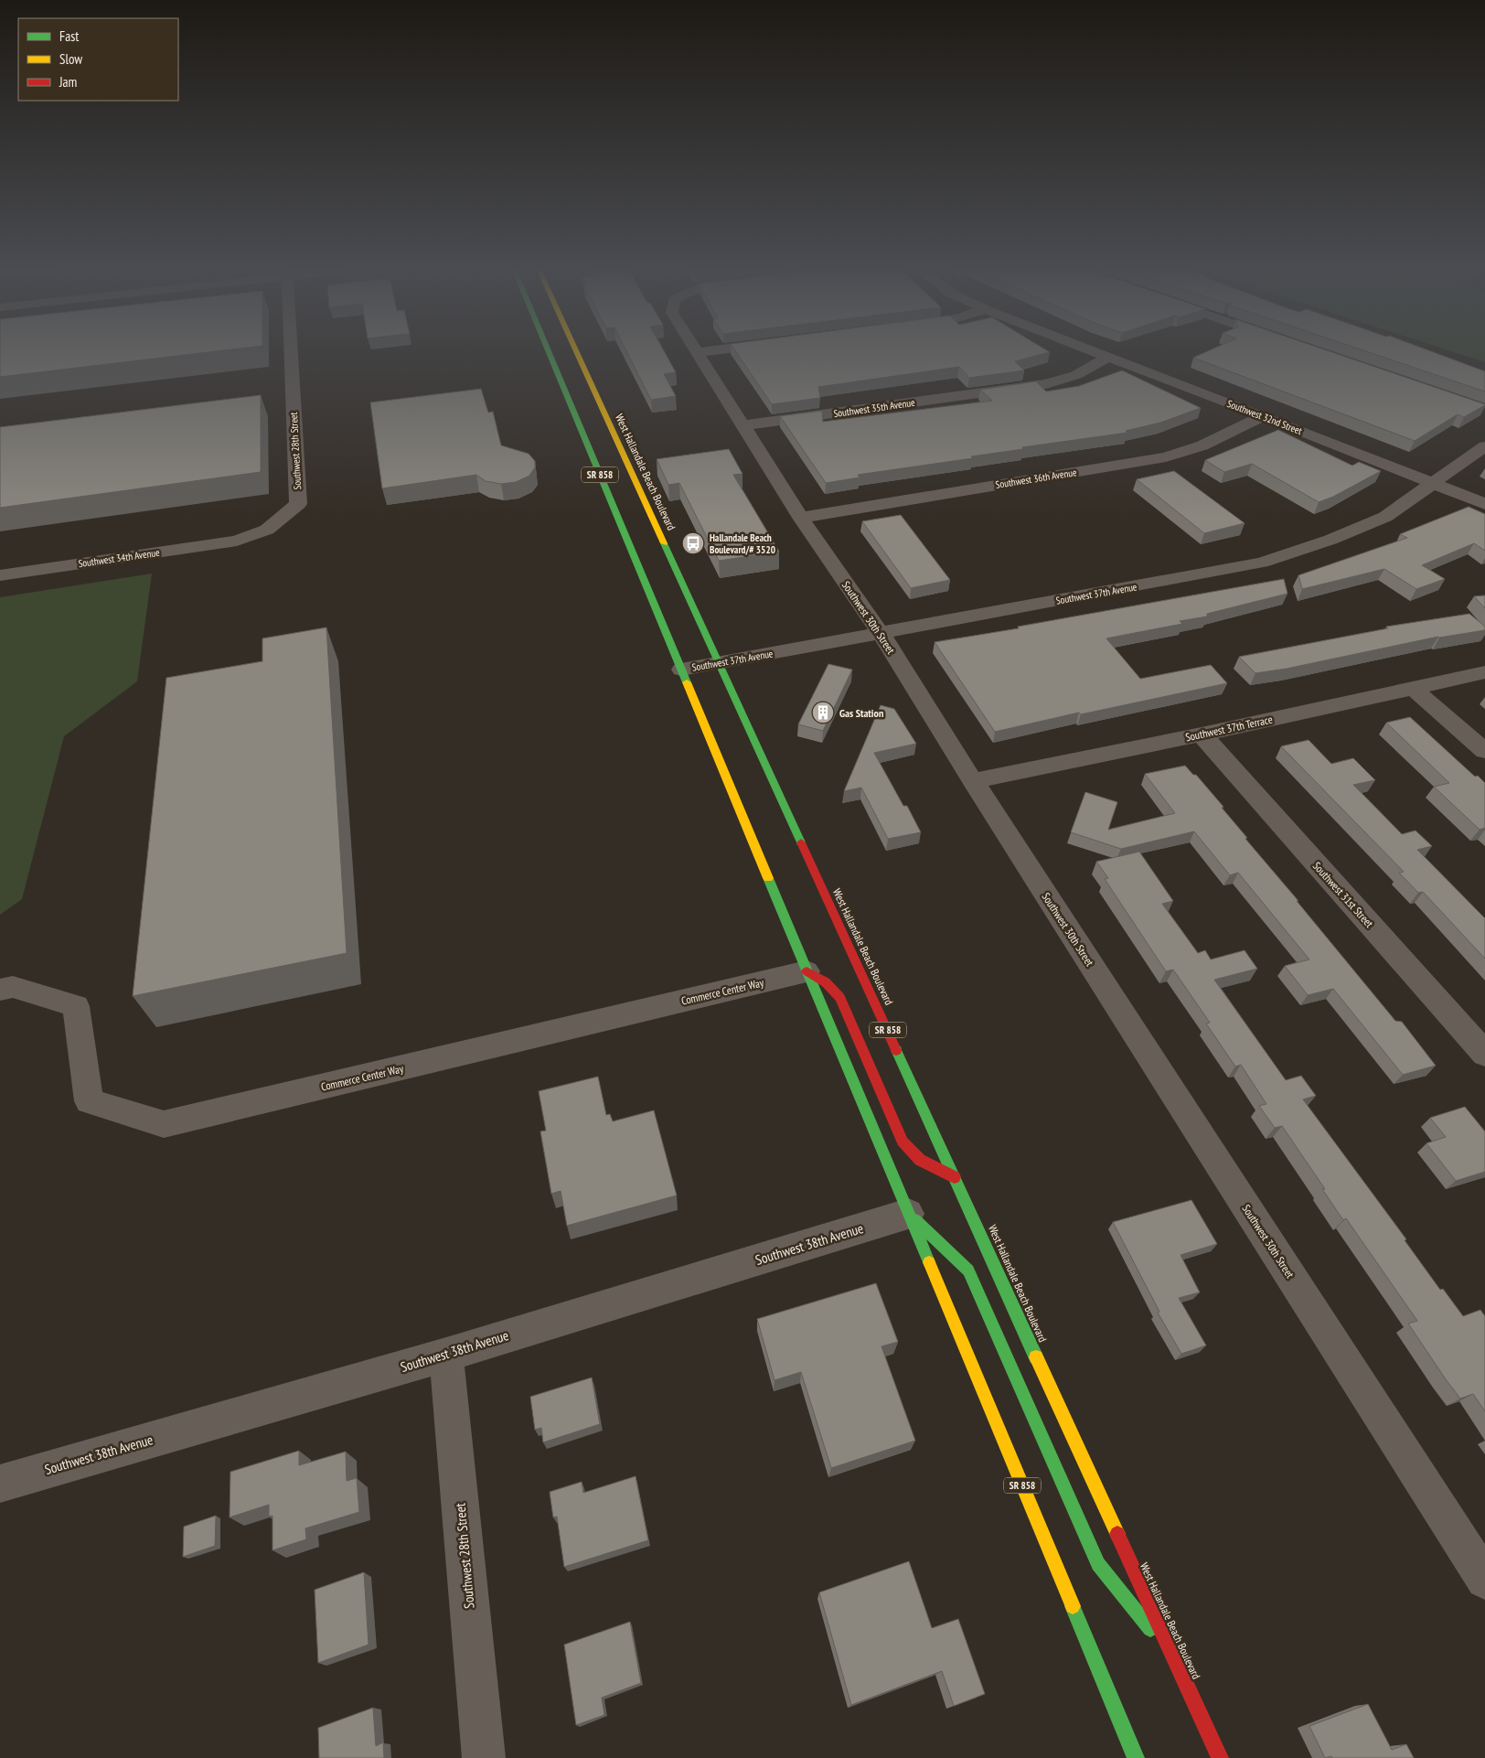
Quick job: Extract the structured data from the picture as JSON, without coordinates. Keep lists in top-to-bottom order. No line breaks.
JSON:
{"streets":{"main road":["West Hallandale Beach Boulevard","SR 858"],"street":["Southwest 35th Avenue","Southwest 32nd Street","Southwest 28th Street","Southwest 36th Avenue","Southwest 34th Avenue","Southwest 37th Avenue","Southwest 30th Street","Southwest 37th Terrace","Southwest 31st Street","Commerce Center Way","Southwest 38th Avenue"]},"crossings":[["Southwest 35th Avenue","Southwest 32nd Street"],["Southwest 35th Avenue","Southwest 30th Street"],["Southwest 32nd Street","Southwest 36th Avenue"],["Southwest 32nd Street","Southwest 37th Avenue"],["Southwest 28th Street","Southwest 34th Avenue"],["Southwest 28th Street","Southwest 38th Avenue"],["West Hallandale Beach Boulevard","Southwest 37th Avenue"],["SR 858","Southwest 37th Avenue"],["SR 858","Commerce Center Way"],["SR 858","Southwest 38th Avenue"],["Southwest 36th Avenue","Southwest 30th Street"],["Southwest 37th Avenue","Southwest 30th Street"],["Southwest 30th Street","Southwest 37th Terrace"],["Southwest 37th Terrace","Southwest 31st Street"]],"places":{"bus stop":["Hallandale Beach Boulevard/# 3520"],"building":["Gas Station"]},"legend":["Fast","Slow","Jam"]}
